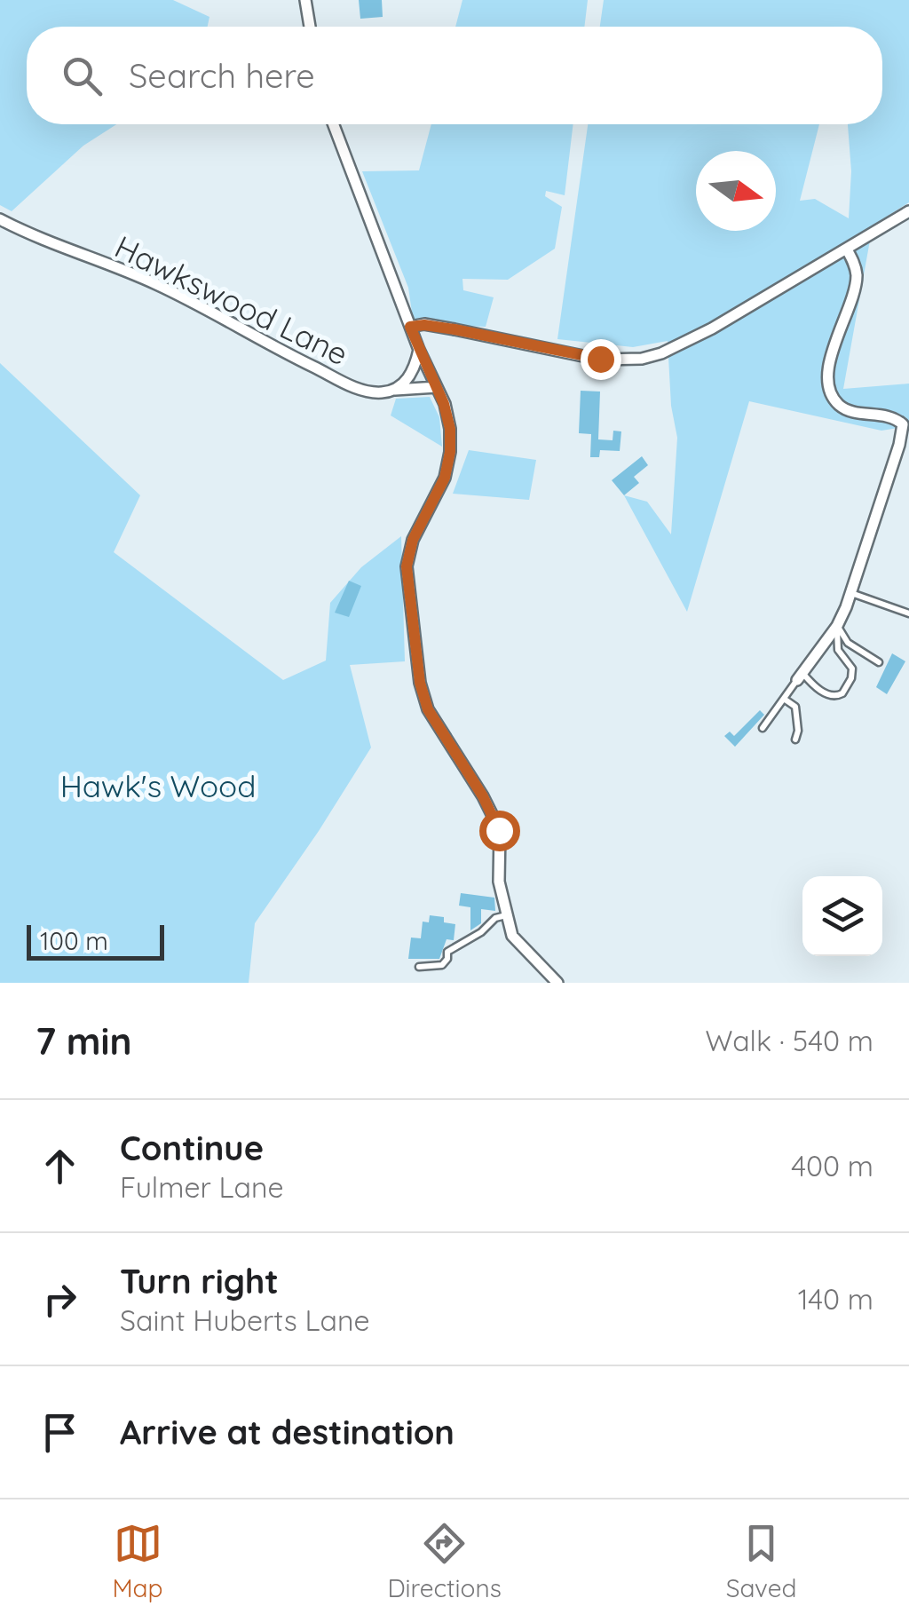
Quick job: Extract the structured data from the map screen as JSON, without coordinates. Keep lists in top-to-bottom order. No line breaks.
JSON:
{"streets":{"street":["Hawkswood Lane"]},"parks":["Hawk's Wood"],"scale_bar":"100 m","north":"right","page":{"search":"Search here","scale":"100 m","heading":["7 min","Walk · 540 m"],"list":[["Continue","Fulmer Lane","400 m"],["Turn right","Saint Huberts Lane","140 m"],"Arrive at destination"],"nav":["Map","Directions","Saved"]}}
